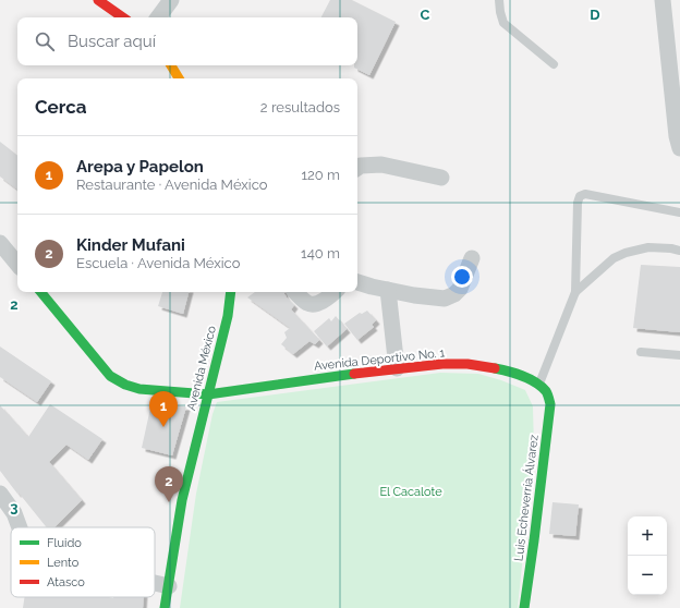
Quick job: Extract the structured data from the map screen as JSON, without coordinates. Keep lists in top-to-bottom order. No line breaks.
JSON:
{"streets":{"street":["Avenida Deportivo No. 1","Avenida México","Luis Echeverría Álvarez"]},"crossings":[["Avenida Deportivo No. 1","Avenida México"],["Avenida Deportivo No. 1","Luis Echeverría Álvarez"]],"parks":["El Cacalote"],"legend":["Fluido","Lento","Atasco"],"page":{"search":"Buscar aquí","heading":["Cerca","2 resultados"],"list":[{"mark":"1","name":"Arepa y Papelon","note":"Restaurante · Avenida México","value":"120 m"},{"mark":"2","name":"Kinder Mufani","note":"Escuela · Avenida México","value":"140 m"}],"pins":["1","2"],"map_buttons":["+","−"]},"grid":{"columns":["C","D"],"rows":["2","3"]}}
